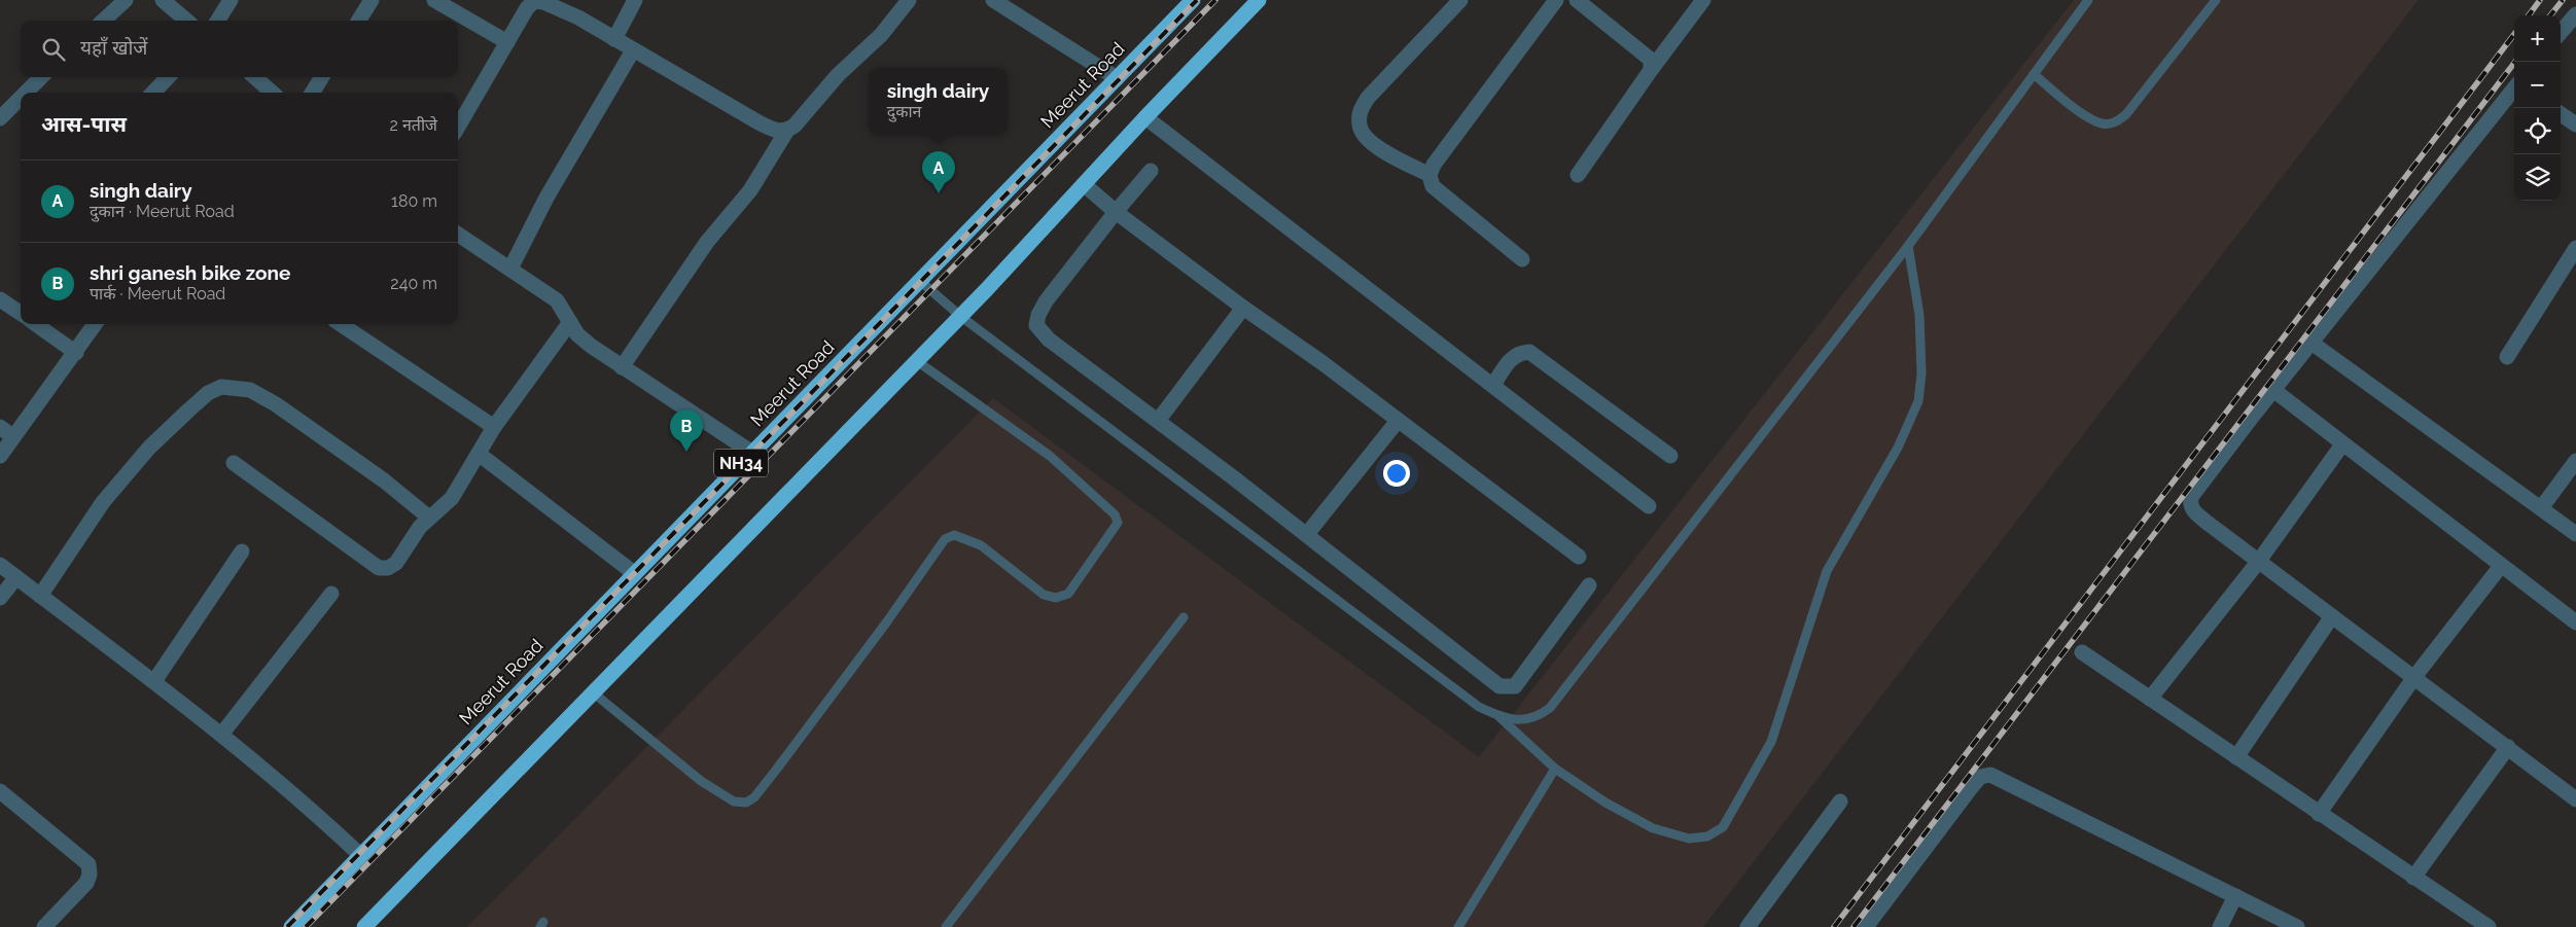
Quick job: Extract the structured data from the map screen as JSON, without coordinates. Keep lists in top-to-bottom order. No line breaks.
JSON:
{"streets":{"highway":["Meerut Road","NH34"]},"page":{"map_buttons":["+","−"],"search":"यहाँ खोजें","popup":["singh dairy","दुकान"],"heading":["आस-पास","2 नतीजे"],"pins":["A","B"],"list":[{"mark":"A","name":"singh dairy","note":"दुकान · Meerut Road","value":"180 m"},{"mark":"B","name":"shri ganesh bike zone","note":"पार्क · Meerut Road","value":"240 m"}]}}
